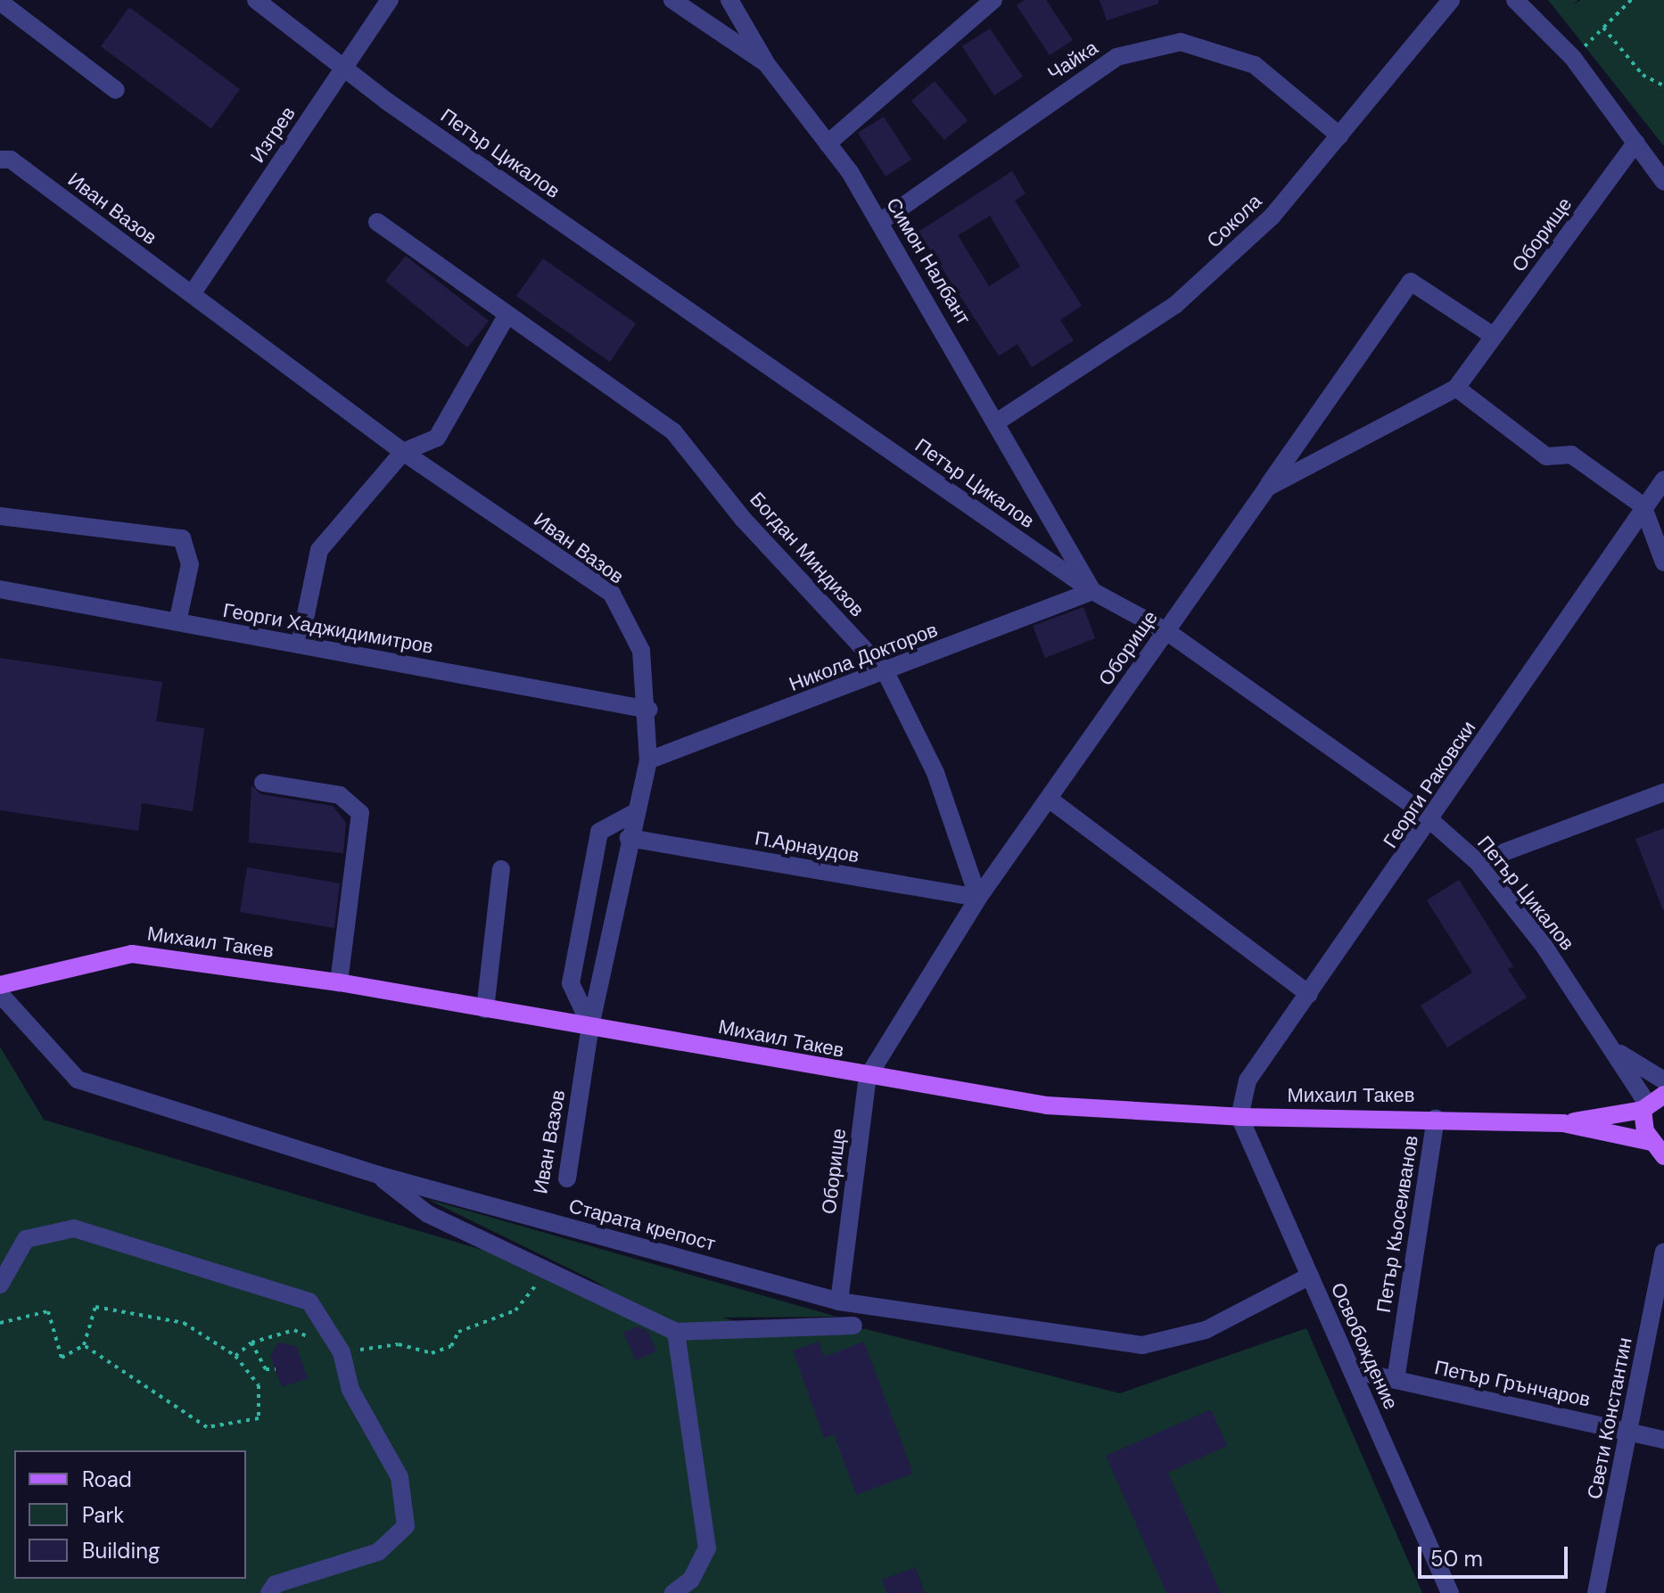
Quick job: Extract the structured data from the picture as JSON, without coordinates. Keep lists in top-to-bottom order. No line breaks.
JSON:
{"streets":{"main road":["Михаил Такев"],"street":["Чайка","Изгрев","Петър Цикалов","Иван Вазов","Сокола","Оборище","Симон Налбант","Богдан Миндизов","Георги Хаджидимитров","Никола Докторов","Георги Раковски","П.Арнаудов","Петър Кьосеиванов","Старата крепост","Освобождение","Петър Грънчаров","Свети Константин"]},"crossings":[["Чайка","Сокола"],["Чайка","Симон Налбант"],["Изгрев","Петър Цикалов"],["Изгрев","Иван Вазов"],["Петър Цикалов","Оборище"],["Петър Цикалов","Симон Налбант"],["Петър Цикалов","Никола Докторов"],["Петър Цикалов","Георги Раковски"],["Петър Цикалов","Михаил Такев"],["Иван Вазов","Георги Хаджидимитров"],["Иван Вазов","Никола Докторов"],["Иван Вазов","П.Арнаудов"],["Иван Вазов","Михаил Такев"],["Сокола","Симон Налбант"],["Оборище","Богдан Миндизов"],["Оборище","П.Арнаудов"],["Оборище","Михаил Такев"],["Оборище","Старата крепост"],["Симон Налбант","Никола Докторов"],["Богдан Миндизов","Никола Докторов"],["Богдан Миндизов","П.Арнаудов"],["Георги Раковски","Михаил Такев"],["Георги Раковски","Освобождение"],["Михаил Такев","Петър Кьосеиванов"],["Михаил Такев","Освобождение"],["Петър Кьосеиванов","Петър Грънчаров"],["Старата крепост","Освобождение"],["Освобождение","Петър Грънчаров"],["Петър Грънчаров","Свети Константин"]],"legend":["Road","Park","Building"],"scale_bar":"50 m"}
